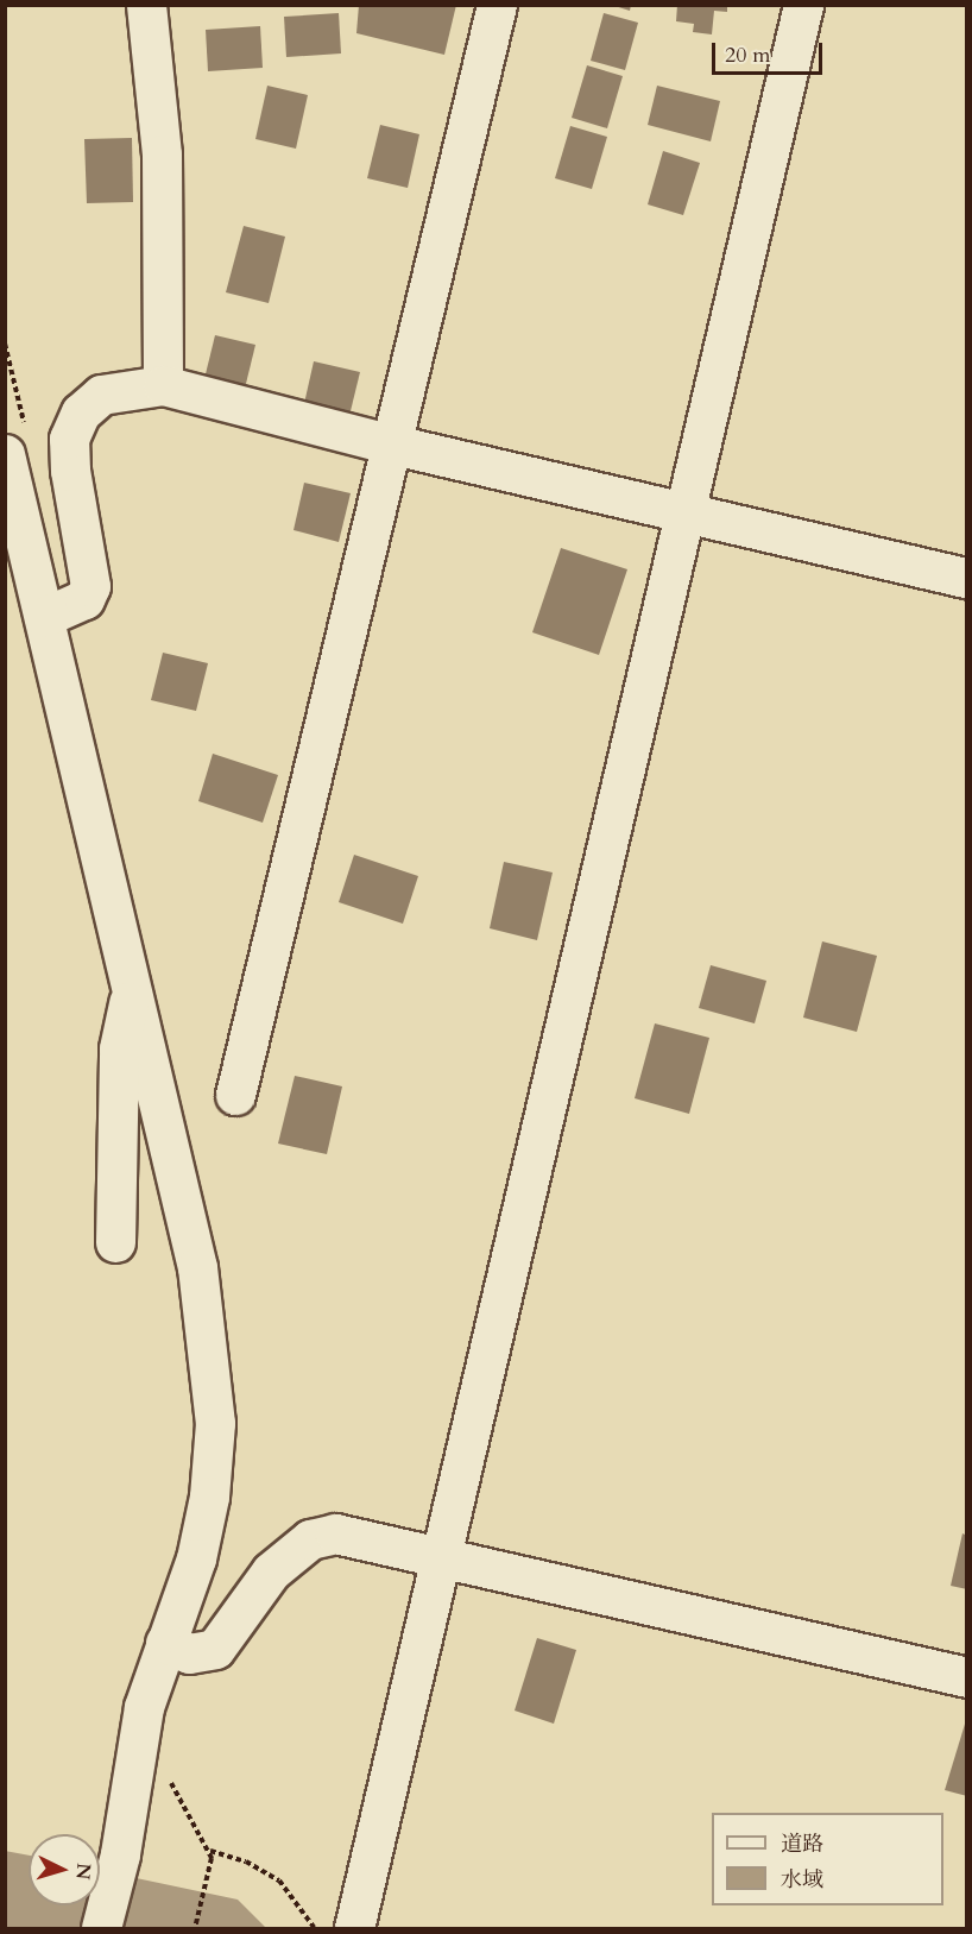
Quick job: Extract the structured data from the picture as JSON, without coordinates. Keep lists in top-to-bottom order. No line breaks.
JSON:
{"legend":["道路","水域"],"scale_bar":"20 m","north":"right"}
